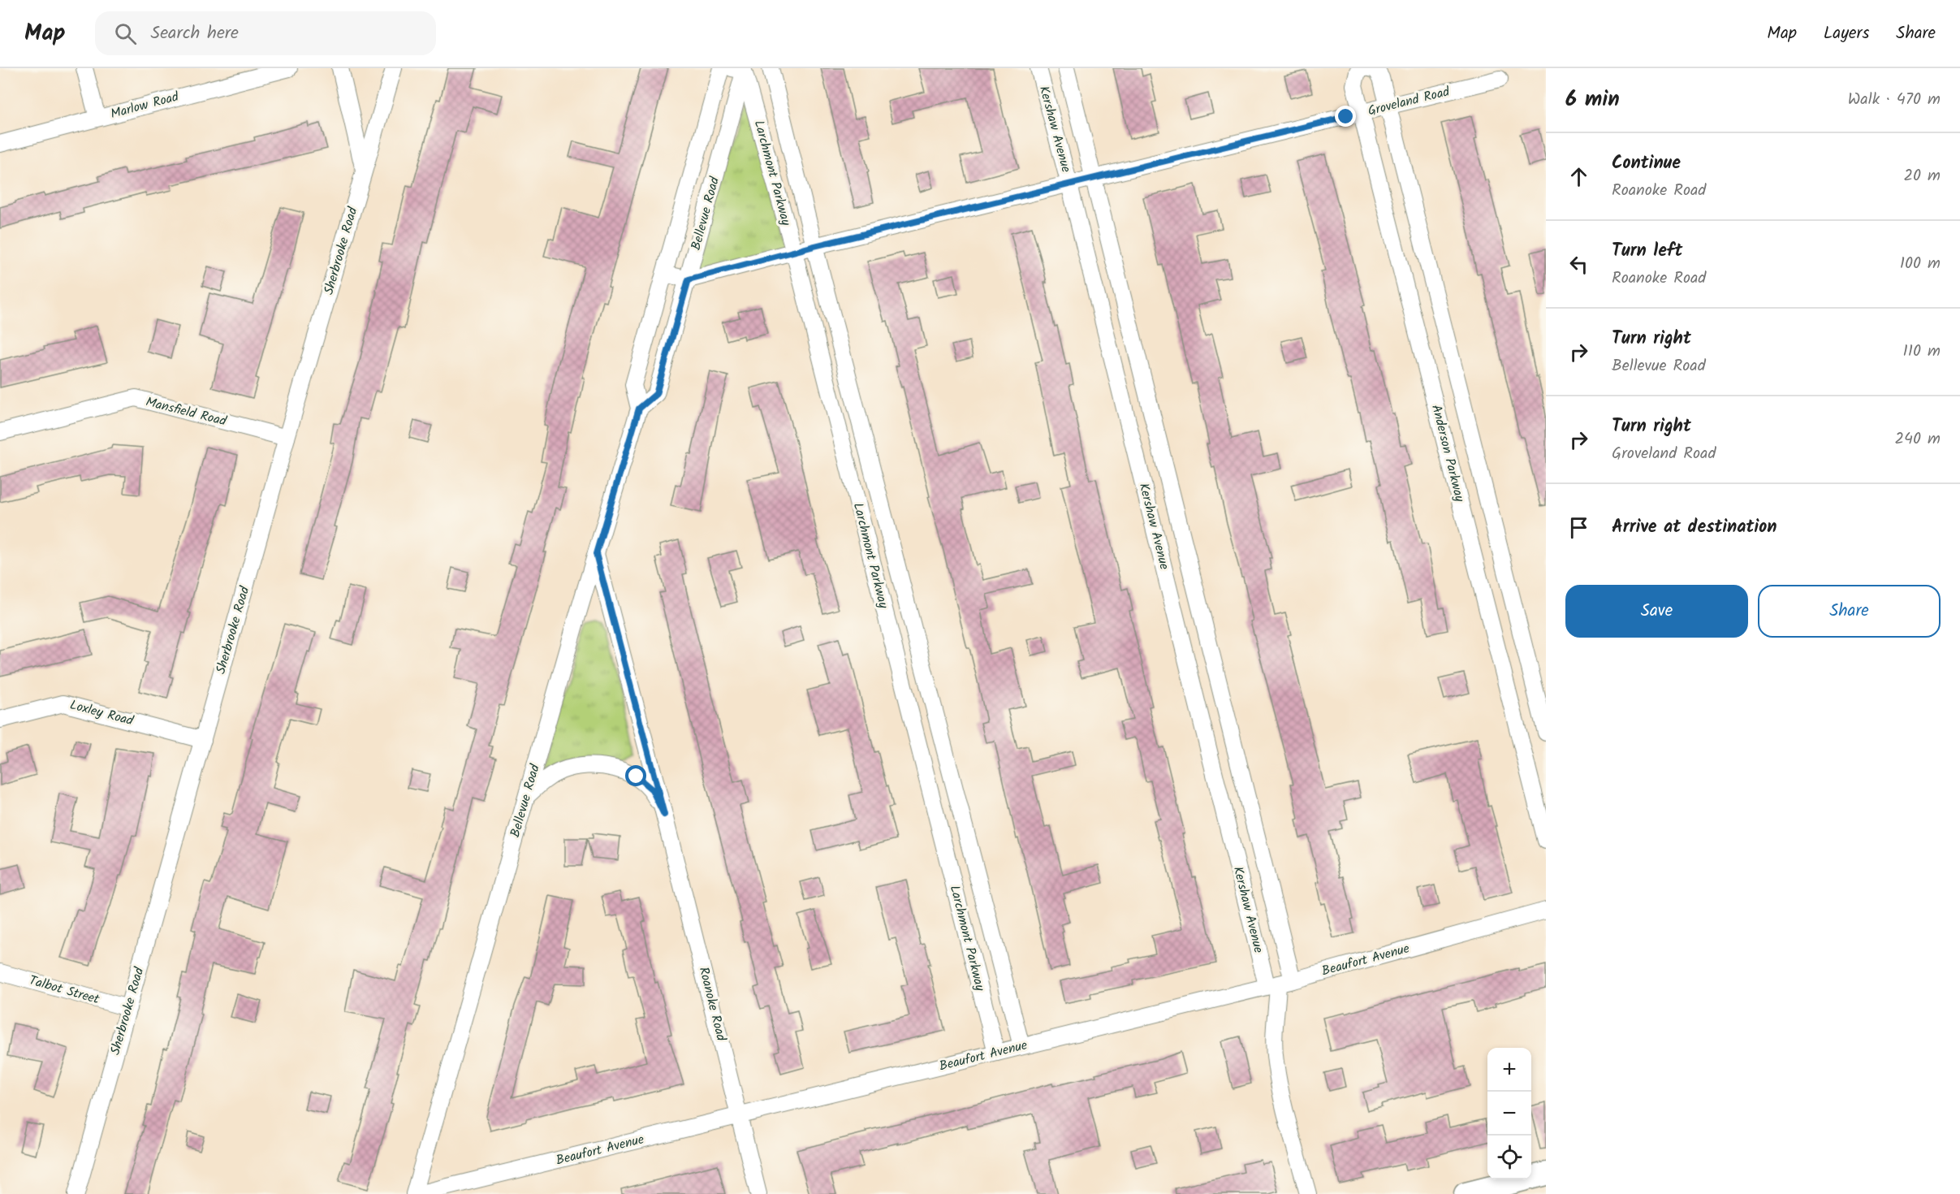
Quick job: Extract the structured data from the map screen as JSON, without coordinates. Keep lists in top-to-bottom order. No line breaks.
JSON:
{"streets":{"street":["Groveland Road","Marlow Road","Kershaw Avenue","Larchmont Parkway","Bellevue Road","Sherbrooke Road","Mansfield Road","Anderson Parkway","Loxley Road","Beaufort Avenue","Talbot Street","Roanoke Road"]},"crossings":[["Groveland Road","Kershaw Avenue"],["Groveland Road","Larchmont Parkway"],["Groveland Road","Bellevue Road"],["Groveland Road","Anderson Parkway"],["Kershaw Avenue","Beaufort Avenue"],["Larchmont Parkway","Bellevue Road"],["Larchmont Parkway","Beaufort Avenue"],["Bellevue Road","Roanoke Road"],["Sherbrooke Road","Mansfield Road"],["Sherbrooke Road","Loxley Road"],["Sherbrooke Road","Talbot Street"],["Beaufort Avenue","Roanoke Road"]],"page":{"header":"Map","search":"Search here","nav":["Map","Layers","Share"],"heading":["6 min","Walk · 470 m"],"list":[["Continue","Roanoke Road","20 m"],["Turn left","Roanoke Road","100 m"],["Turn right","Bellevue Road","110 m"],["Turn right","Groveland Road","240 m"],"Arrive at destination"],"buttons":["Save","Share"],"map_buttons":["+","−"]}}
